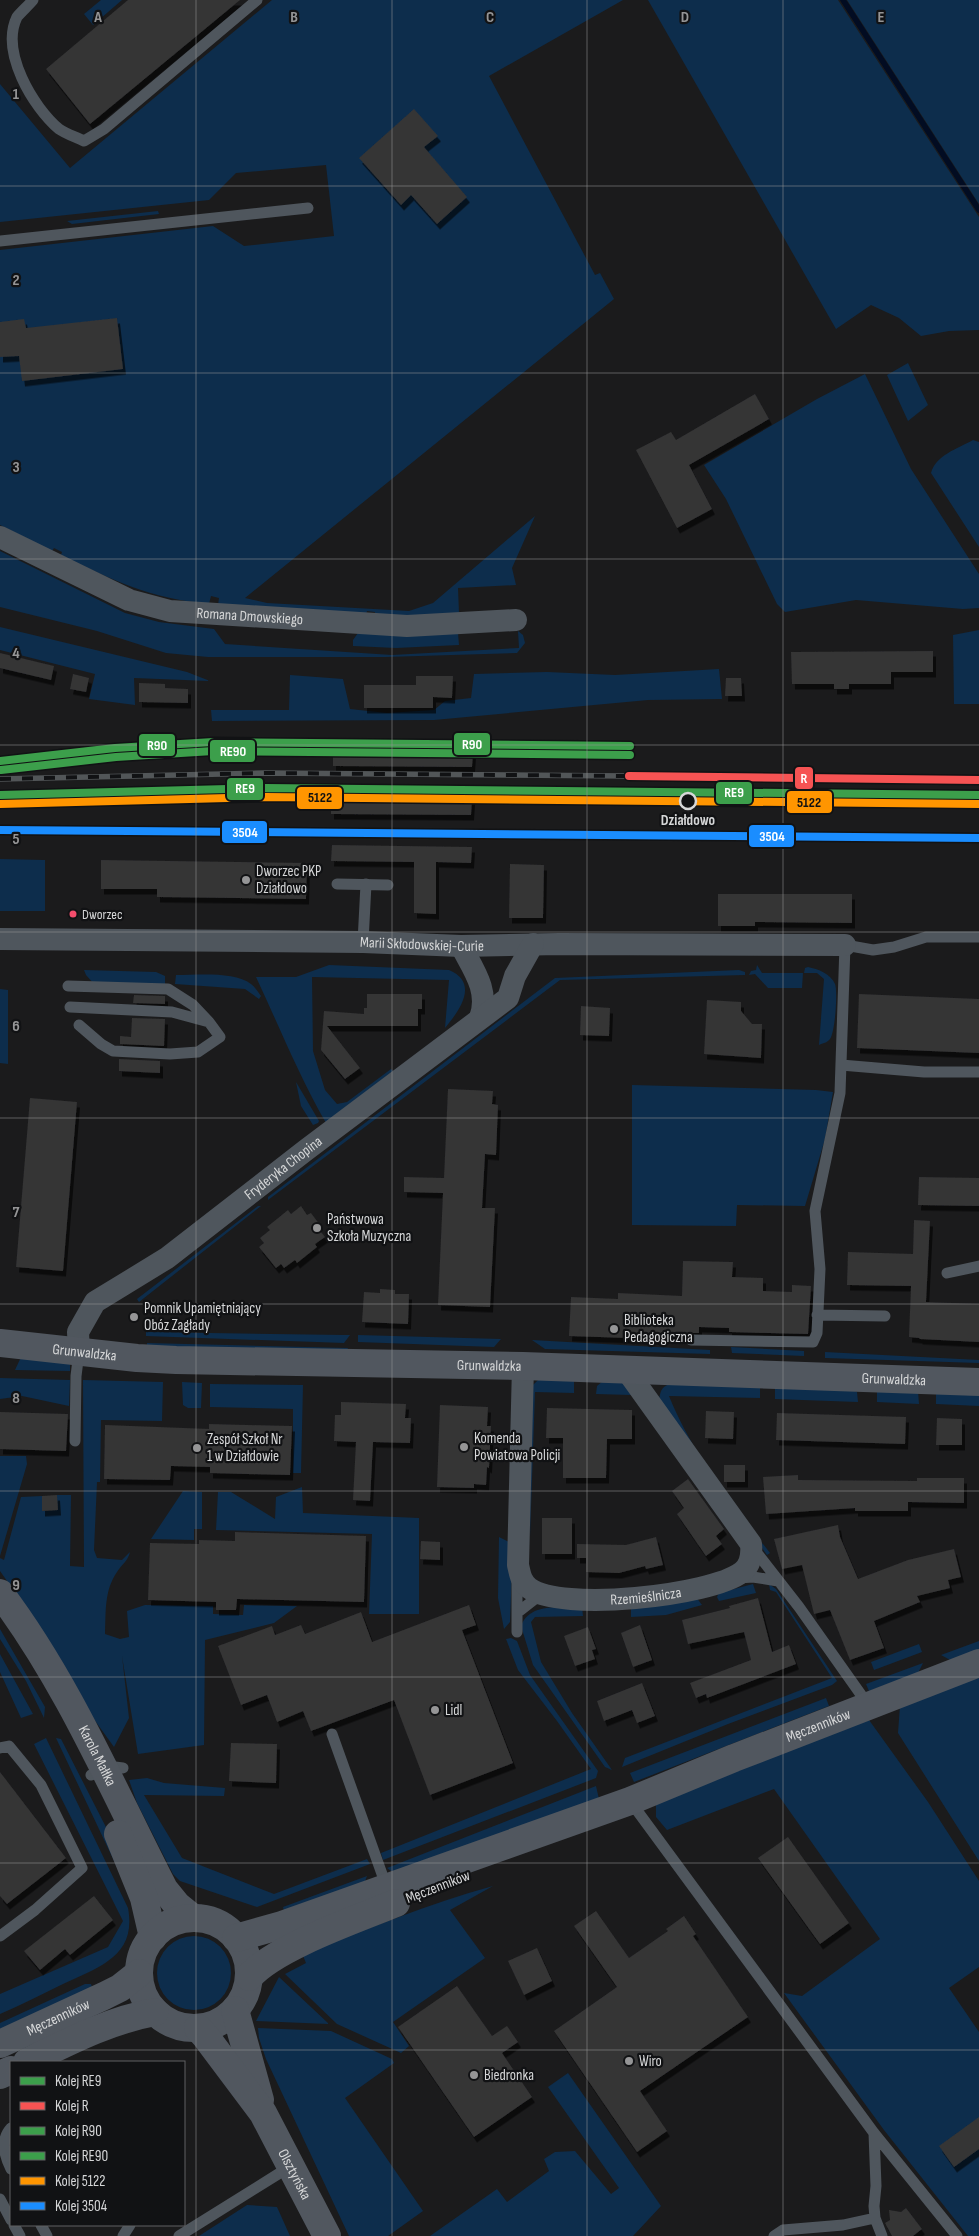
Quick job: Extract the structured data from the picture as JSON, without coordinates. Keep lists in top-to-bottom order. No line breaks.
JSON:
{"streets":{"main road":["Grunwaldzka","Męczenników","Karola Małłka","Olsztyńska"],"street":["Romana Dmowskiego","Marii Skłodowskiej-Curie","Fryderyka Chopina","Rzemieślnicza"]},"crossings":[["Marii Skłodowskiej-Curie","Fryderyka Chopina"],["Fryderyka Chopina","Grunwaldzka"],["Męczenników","Karola Małłka"],["Męczenników","Olsztyńska"],["Karola Małłka","Olsztyńska"]],"places":["Działdowo","Dworzec PKP Działdowo","Dworzec","Państwowa Szkoła Muzyczna","Pomnik Upamiętniający Obóz Zagłady","Biblioteka Pedagogiczna","Komenda Powiatowa Policji","Zespół Szkoł Nr 1 w Działdowie","Lidl","Wiro","Biedronka"],"lines":["rail line R90","rail line RE90","rail line R","rail line RE9","rail line 5122","rail line 3504"],"legend":["Kolej RE9","Kolej R","Kolej R90","Kolej RE90","Kolej 5122","Kolej 3504"],"grid":{"columns":["A","B","C","D","E"],"rows":["1","2","3","4","5","6","7","8","9"]}}
